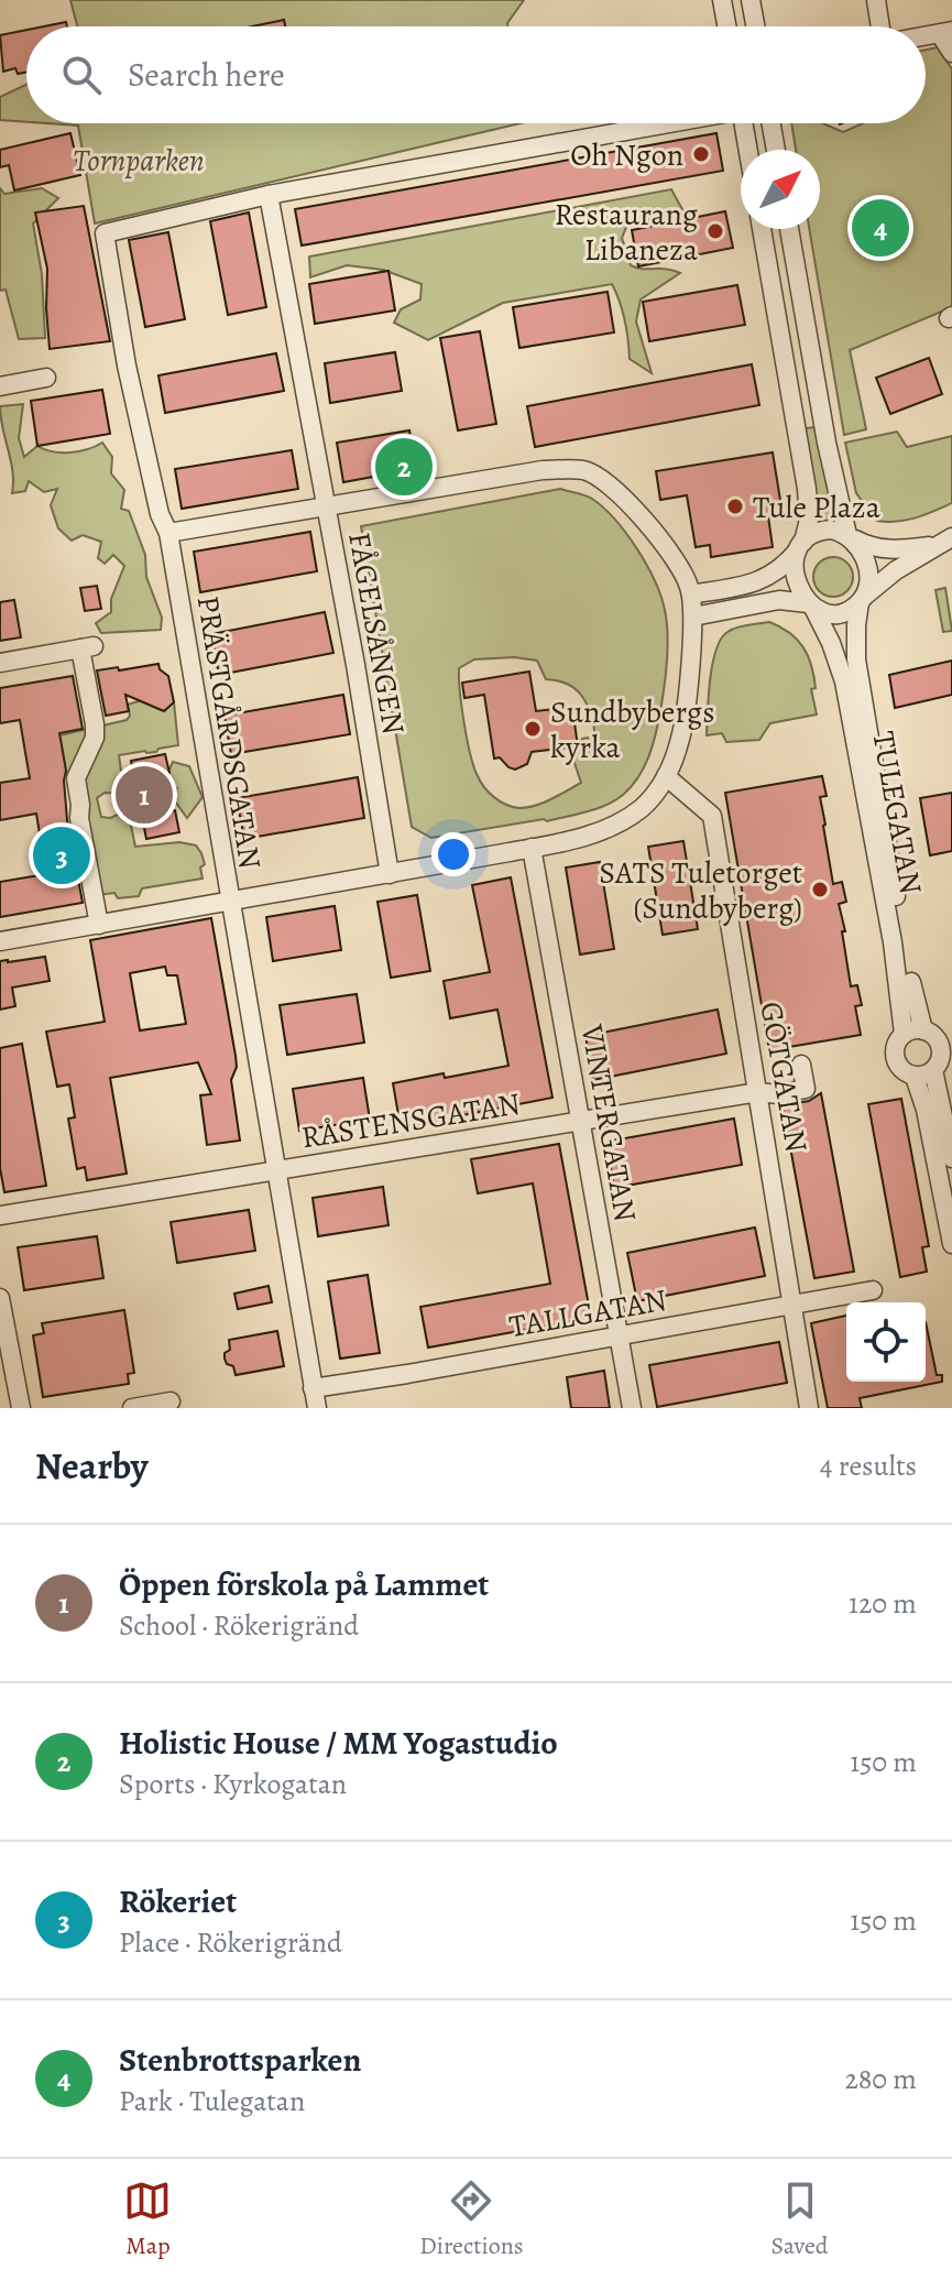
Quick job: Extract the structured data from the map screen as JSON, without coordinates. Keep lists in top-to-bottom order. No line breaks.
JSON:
{"streets":{"street":["FÅGELSÅNGEN","PRÄSTGÅRDSGATAN","TULEGATAN","GÖTGATAN","RÅSTENSGATAN","VINTERGATAN","TALLGATAN"]},"crossings":[["FÅGELSÅNGEN","PRÄSTGÅRDSGATAN"],["PRÄSTGÅRDSGATAN","RÅSTENSGATAN"],["PRÄSTGÅRDSGATAN","TALLGATAN"],["GÖTGATAN","RÅSTENSGATAN"],["GÖTGATAN","TALLGATAN"],["RÅSTENSGATAN","VINTERGATAN"],["VINTERGATAN","TALLGATAN"]],"parks":["Tornparken"],"places":["Oh Ngon","Restaurang Libaneza","Tule Plaza","Sundbybergs kyrka","SATS Tuletorget (Sundbyberg)"],"north":"top right","page":{"search":"Search here","pins":["4","2","1","3"],"heading":["Nearby","4 results"],"list":[{"mark":"1","name":"Öppen förskola på Lammet","note":"School · Rökerigränd","value":"120 m"},{"mark":"2","name":"Holistic House / MM Yogastudio","note":"Sports · Kyrkogatan","value":"150 m"},{"mark":"3","name":"Rökeriet","note":"Place · Rökerigränd","value":"150 m"},{"mark":"4","name":"Stenbrottsparken","note":"Park · Tulegatan","value":"280 m"}],"nav":["Map","Directions","Saved"]}}
